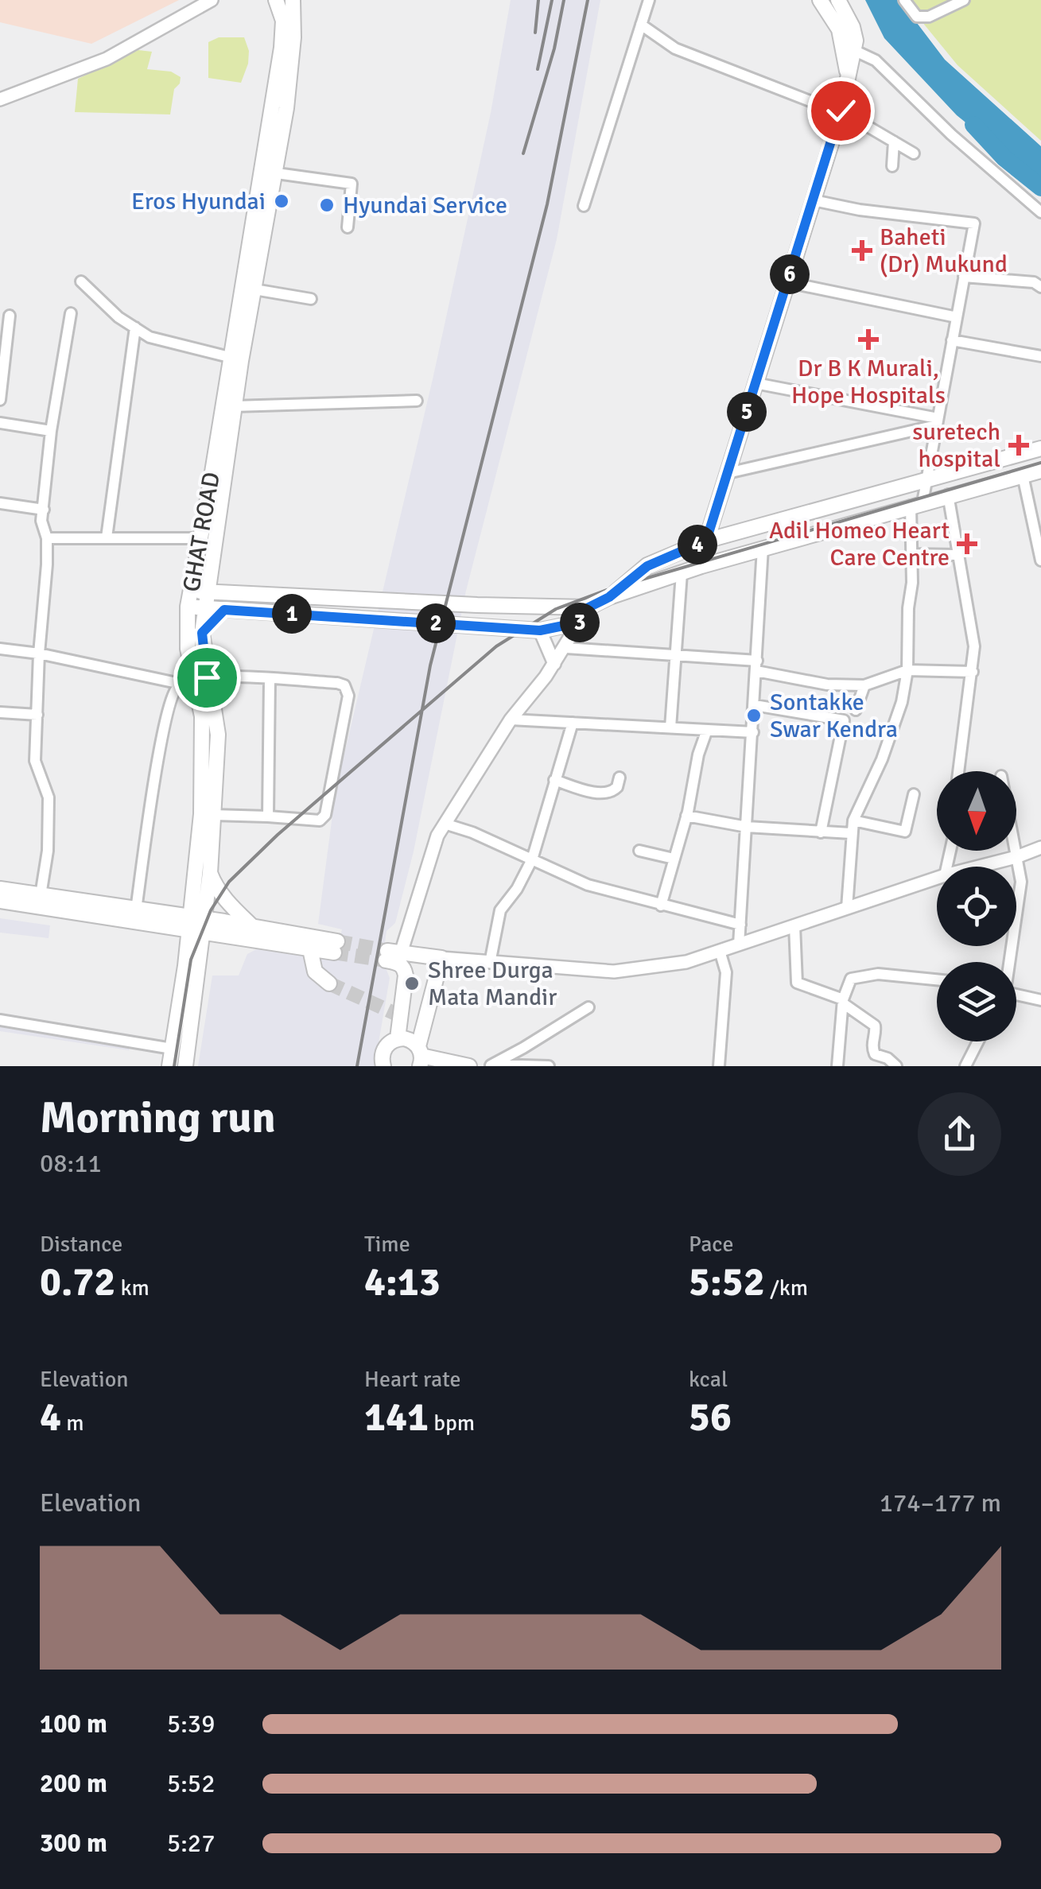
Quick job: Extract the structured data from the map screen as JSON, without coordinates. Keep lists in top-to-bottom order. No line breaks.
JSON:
{"streets":{"main road":["GHAT ROAD"]},"places":{"other":["Eros Hyundai","Hyundai Service","Sontakke Swar Kendra","Shree Durga Mata Mandir"],"health":["Baheti (Dr) Mukund","Dr B K Murali, Hope Hospitals","suretech hospital","Adil Homeo Heart Care Centre"]},"north":"bottom","page":{"pins":["6","5","4","1","3","2"],"heading":["Morning run","08:11"],"stats":[["Distance","0.72 km"],["Time","4:13"],["Pace","5:52 /km"],["Elevation","4 m"],["Heart rate","141 bpm"],["kcal","56"]],"chart":["Elevation","174–177 m"],"list":[{"name":"100 m","note":"5:39"},{"name":"200 m","note":"5:52"},{"name":"300 m","note":"5:27"}]}}
